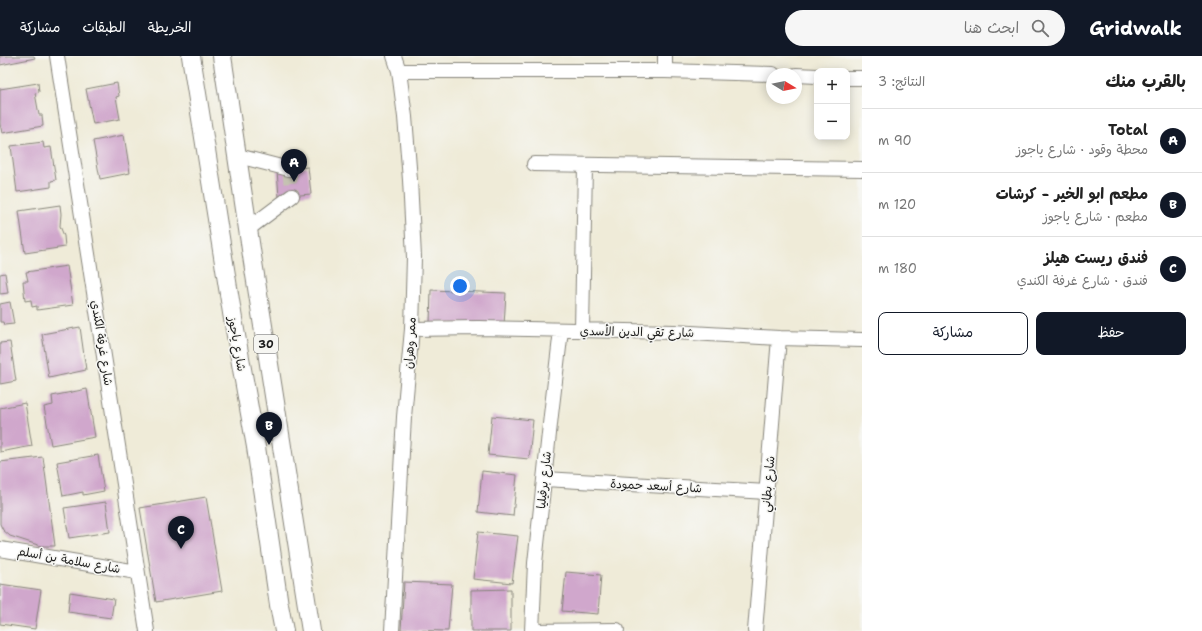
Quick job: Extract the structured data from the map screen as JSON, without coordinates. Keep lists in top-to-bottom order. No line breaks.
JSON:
{"streets":{"main road":["شارع ياجوز","30"],"street":["شارع تقي الدين الأسدي","شارع غرفة الكندي","ممر وهران","شارع برفيليا","شارع بطاني","شارع أسعد حمودة","شارع سلامة بن أسلم"]},"crossings":[["شارع تقي الدين الأسدي","ممر وهران"],["شارع تقي الدين الأسدي","شارع برفيليا"],["شارع تقي الدين الأسدي","شارع بطاني"],["شارع غرفة الكندي","شارع سلامة بن أسلم"],["شارع برفيليا","شارع أسعد حمودة"],["شارع بطاني","شارع أسعد حمودة"]],"north":"right","page":{"header":"Gridwalk","search":"ابحث هنا","nav":["الخريطة","الطبقات","مشاركة"],"heading":["بالقرب منك","النتائج: 3"],"map_buttons":["+","−"],"list":[{"mark":"A","name":"Total","note":"محطة وقود · شارع ياجوز","value":"90 m"},{"mark":"B","name":"مطعم ابو الخير - كرشات","note":"مطعم · شارع ياجوز","value":"120 m"},{"mark":"C","name":"فندق ريست هيلز","note":"فندق · شارع غرفة الكندي","value":"180 m"}],"pins":["A","B","C"],"buttons":["حفظ","مشاركة"]}}
